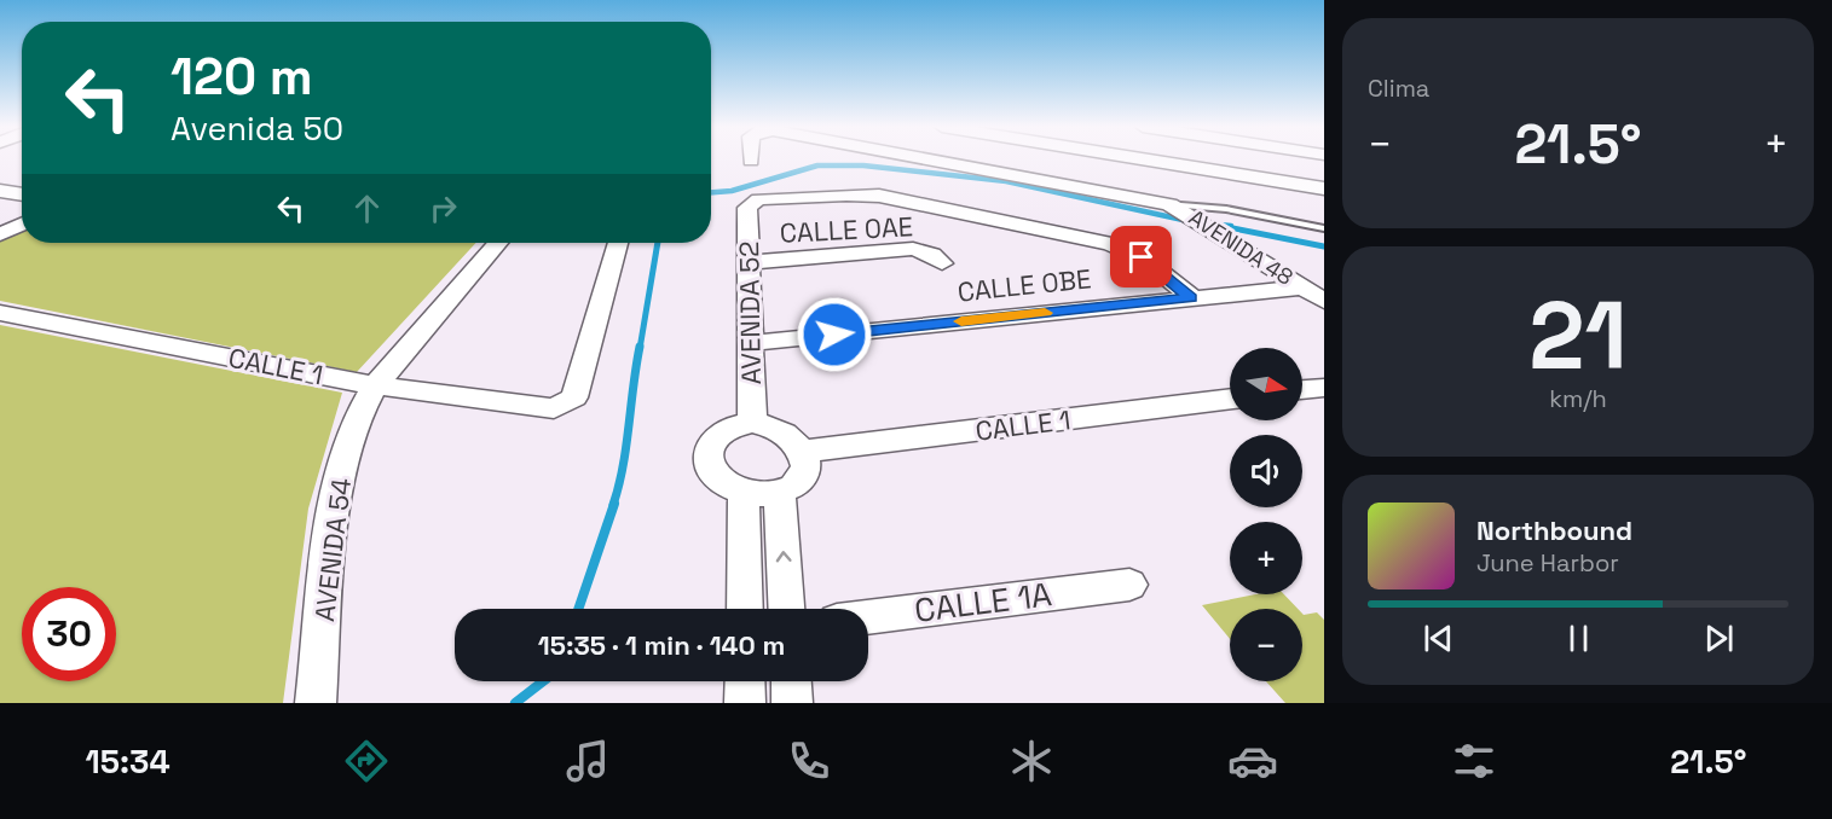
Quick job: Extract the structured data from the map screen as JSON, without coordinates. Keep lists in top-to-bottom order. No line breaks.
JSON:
{"streets":{"street":["CALLE 0AE","AVENIDA 48","CALLE 0BE","AVENIDA 52","CALLE 1","AVENIDA 54","CALLE 1A"]},"crossings":[["CALLE 0AE","AVENIDA 52"],["AVENIDA 48","CALLE 0BE"],["CALLE 0BE","AVENIDA 52"],["AVENIDA 52","CALLE 1"],["CALLE 1","AVENIDA 54"]],"north":"right","page":{"tile":["Clima",["21","km/h"]],"turn":["120 m","Avenida 50"],"heat":["−","21.5°","+"],"map_buttons":["+","−"],"song":["Northbound","June Harbor"],"limit":"30","trip":"15:35 · 1 min · 140 m","tabs":["15:34","21.5°"]}}
